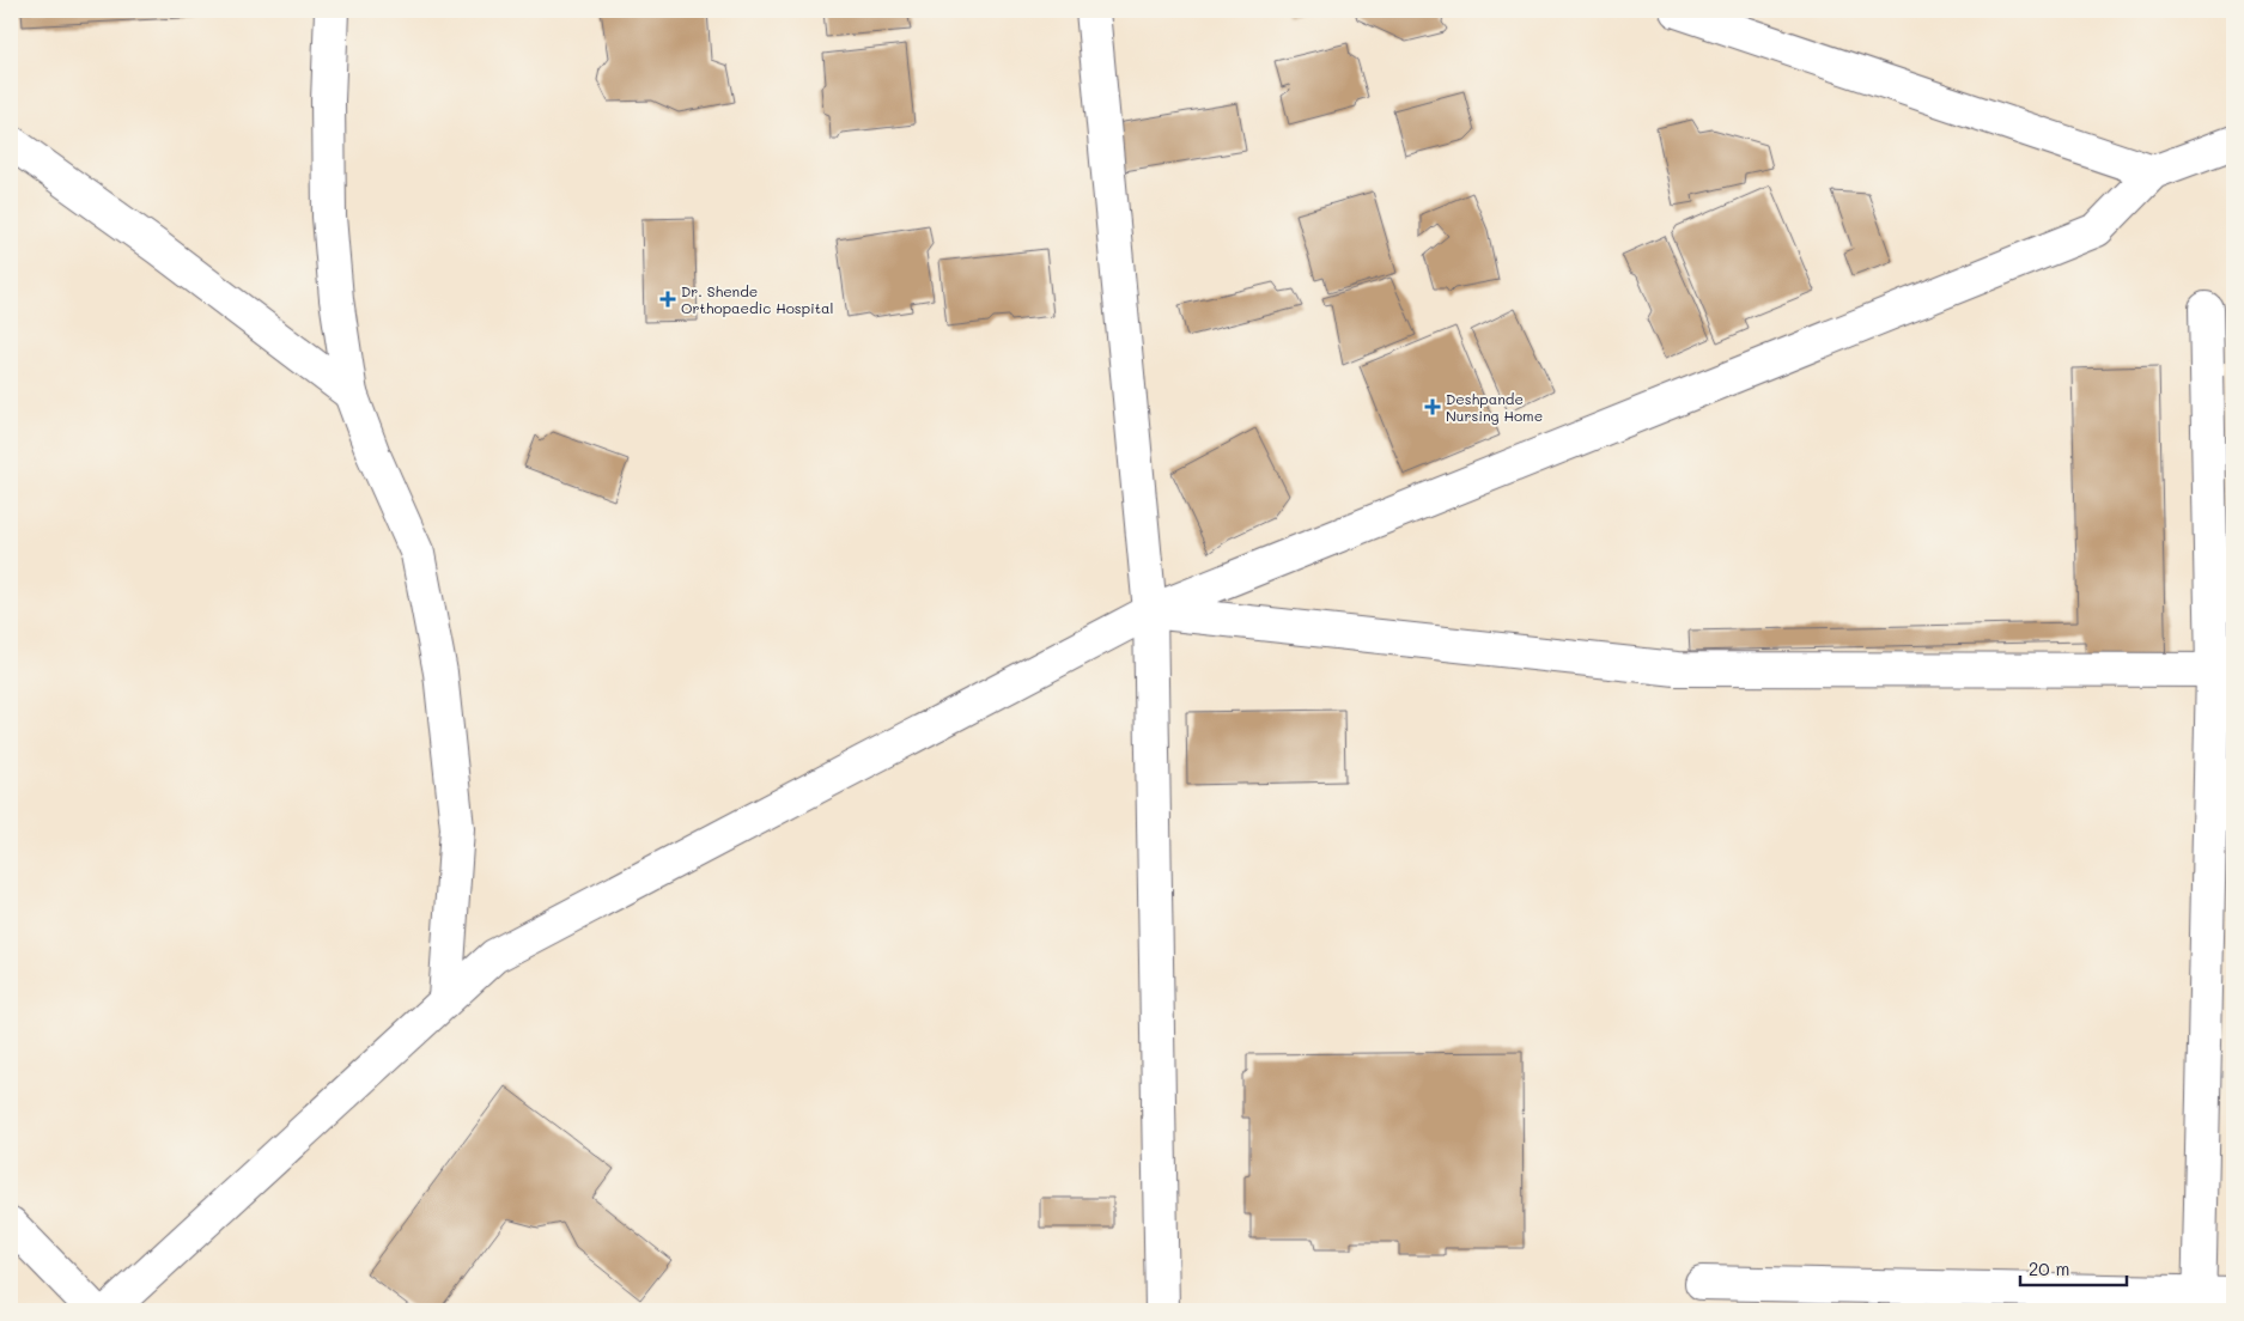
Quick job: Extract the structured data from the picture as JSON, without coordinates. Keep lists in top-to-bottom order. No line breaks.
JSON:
{"places":{"health":["Dr. Shende Orthopaedic Hospital","Deshpande Nursing Home"]},"scale_bar":"20 m"}
